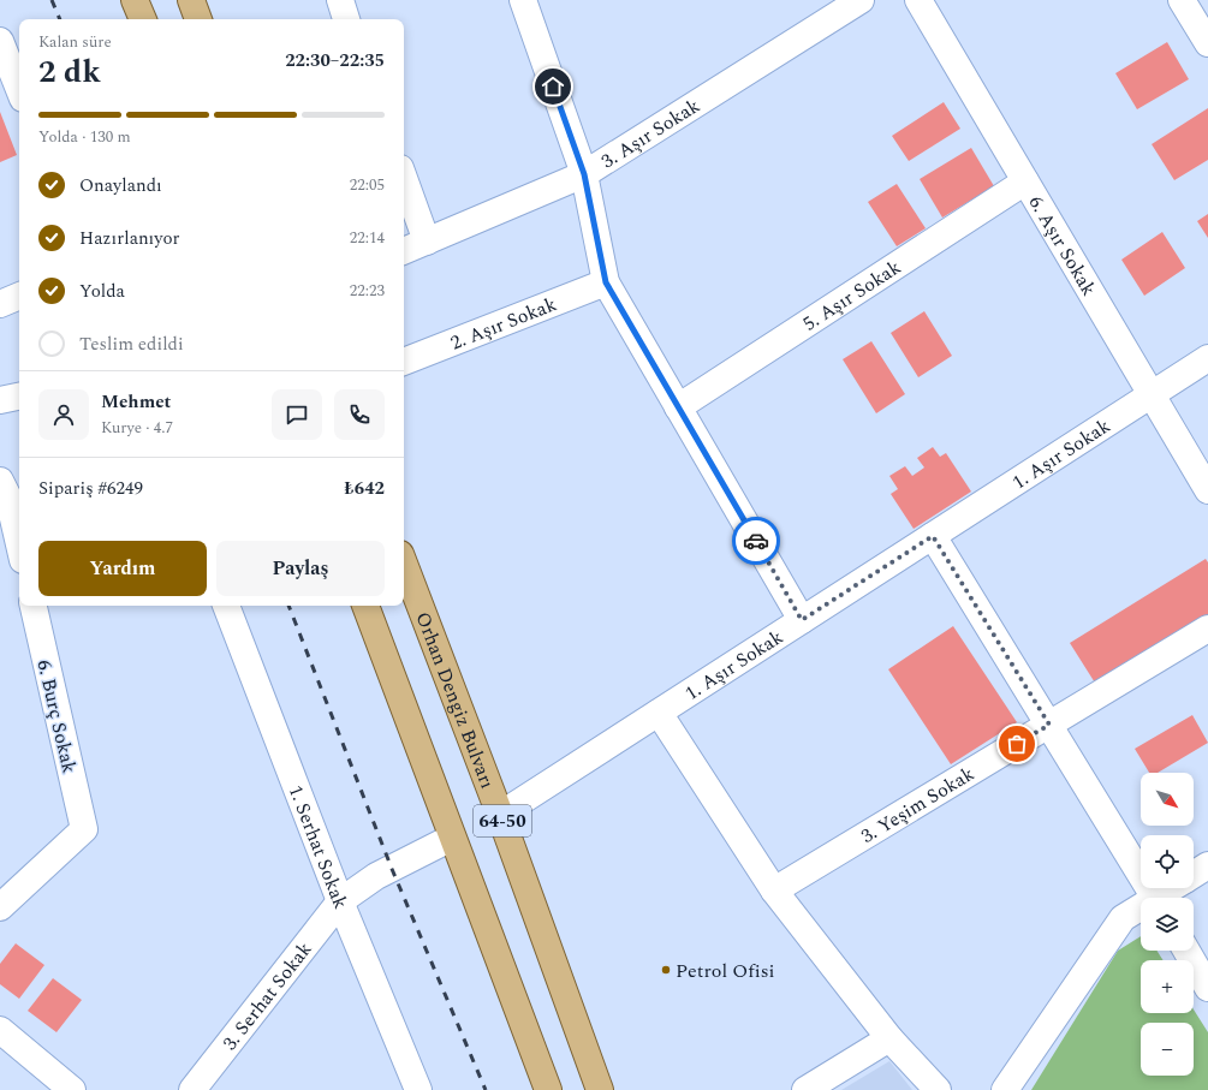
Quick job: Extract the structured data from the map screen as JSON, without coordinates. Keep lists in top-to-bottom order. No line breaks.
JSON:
{"streets":{"main road":["Orhan Dengiz Bulvarı","64-50"],"street":["3. Aşır Sokak","6. Aşır Sokak","5. Aşır Sokak","2. Aşır Sokak","1. Aşır Sokak","6. Burç Sokak","3. Yeşim Sokak","1. Serhat Sokak","3. Serhat Sokak"]},"crossings":[["6. Aşır Sokak","5. Aşır Sokak"],["6. Aşır Sokak","1. Aşır Sokak"],["1. Aşır Sokak","Orhan Dengiz Bulvarı"],["64-50","3. Serhat Sokak"],["1. Serhat Sokak","3. Serhat Sokak"]],"places":["Petrol Ofisi"],"north":"bottom right","page":{"heading":["2 dk","Kalan süre","22:30–22:35"],"panel":["Mehmet","Kurye · 4.7","Sipariş #6249","₺642"],"bar":"Yolda · 130 m","list":[["Onaylandı","22:05"],["Hazırlanıyor","22:14"],["Yolda","22:23"],"Teslim edildi"],"buttons":["Yardım","Paylaş"],"map_buttons":["+","−"]}}
